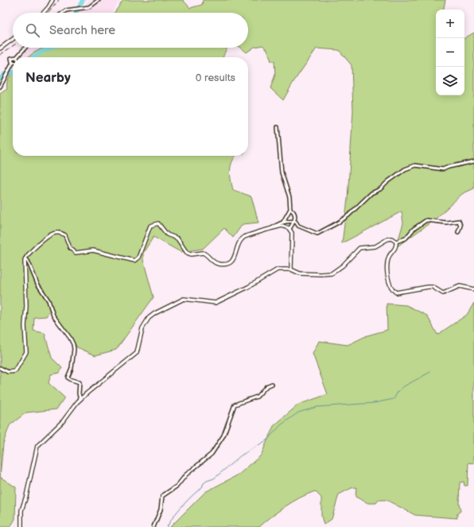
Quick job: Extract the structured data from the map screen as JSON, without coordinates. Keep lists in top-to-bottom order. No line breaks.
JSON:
{"page":{"map_buttons":["+","−"],"search":"Search here","heading":["Nearby","0 results"]}}
